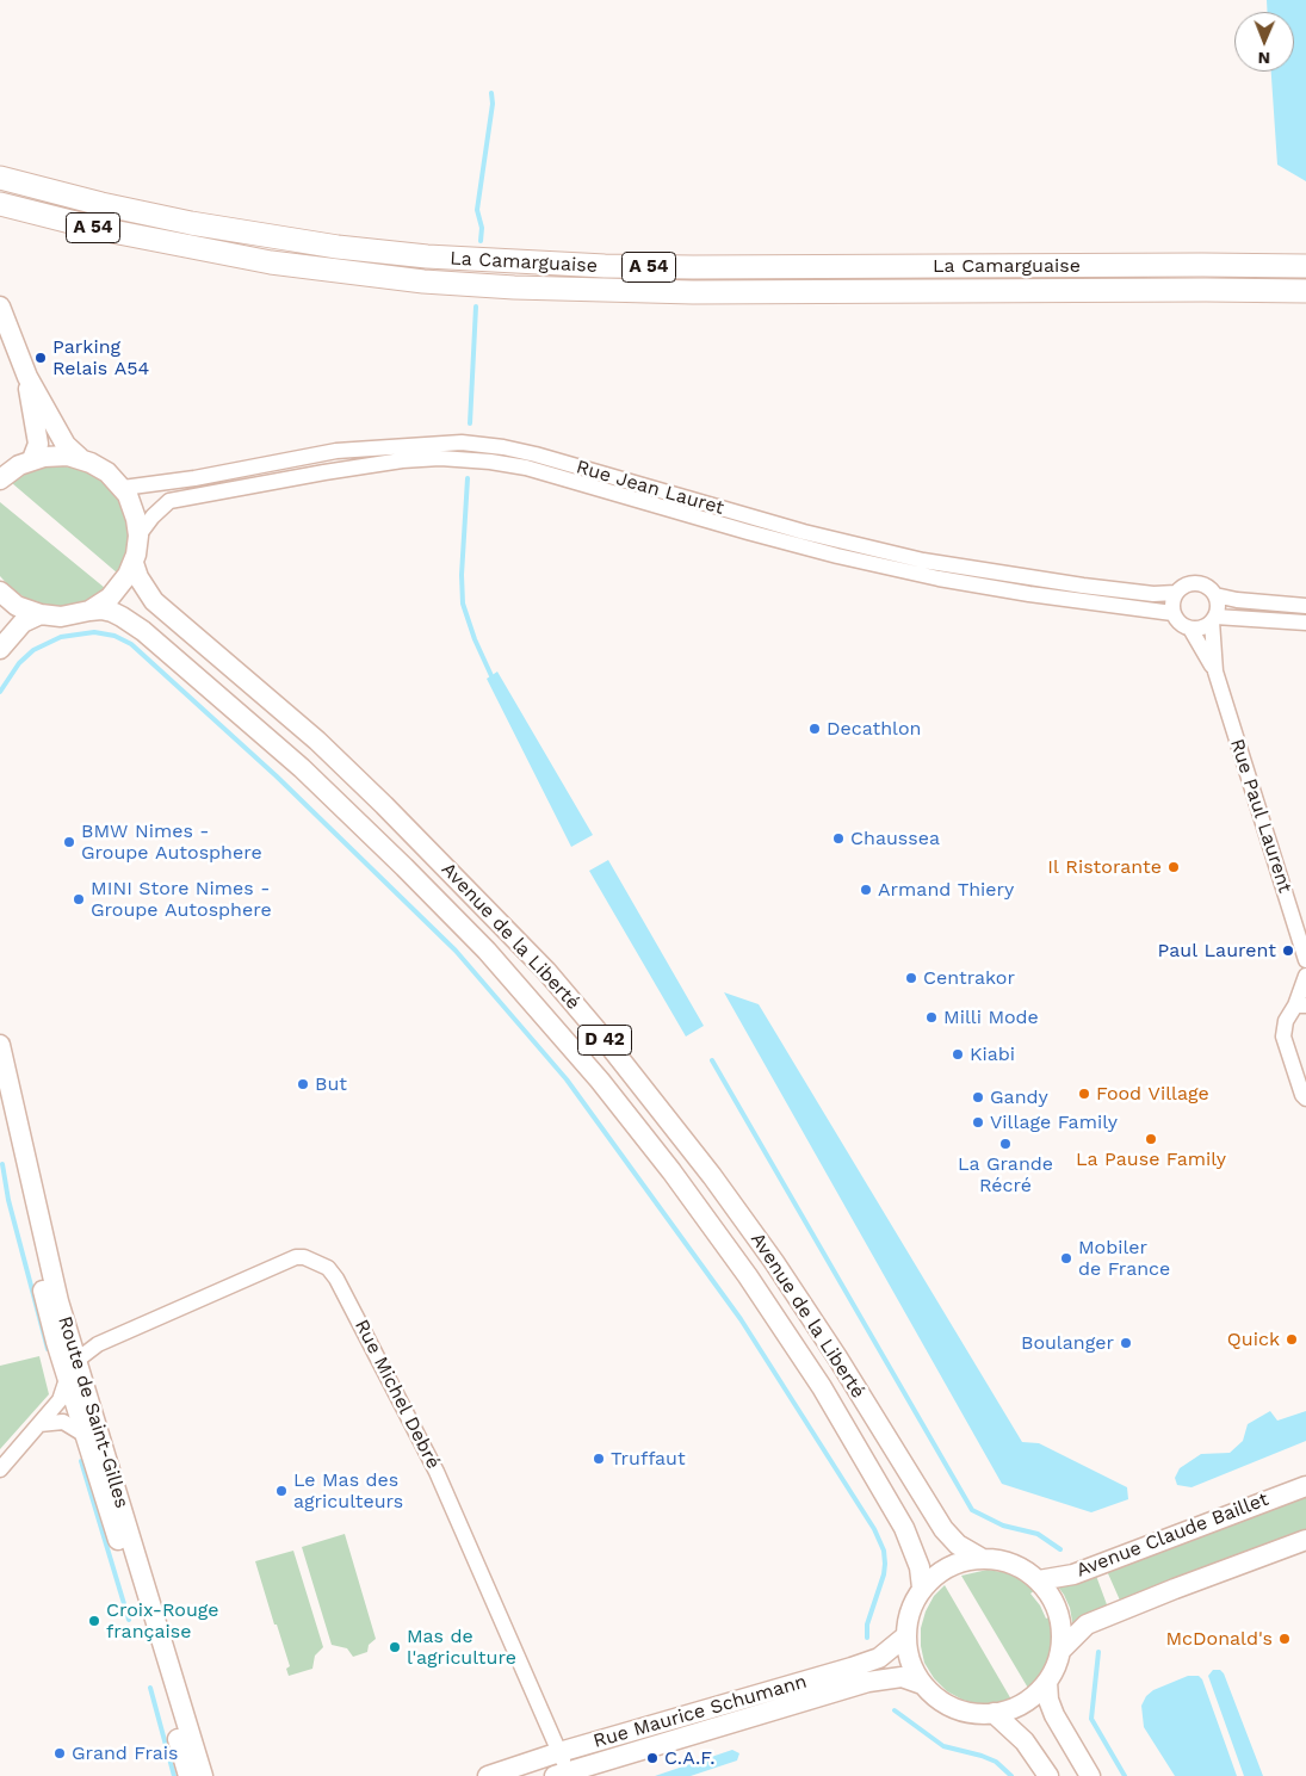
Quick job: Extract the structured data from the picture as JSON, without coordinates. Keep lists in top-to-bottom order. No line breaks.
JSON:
{"streets":{"highway":["A 54","La Camarguaise"],"main road":["Avenue de la Liberté","D 42","Route de Saint-Gilles","Avenue Claude Baillet","Rue Maurice Schumann"],"street":["Rue Jean Lauret","Rue Paul Laurent","Rue Michel Debré"]},"crossings":[["Rue Jean Lauret","Rue Paul Laurent"],["Avenue de la Liberté","Avenue Claude Baillet"],["Avenue de la Liberté","Rue Maurice Schumann"],["Rue Michel Debré","Route de Saint-Gilles"],["Rue Michel Debré","Rue Maurice Schumann"],["Avenue Claude Baillet","Rue Maurice Schumann"]],"places":["Parking Relais A54","Decathlon","Chaussea","BMW Nimes - Groupe Autosphere","Il Ristorante","Armand Thiery","MINI Store Nimes - Groupe Autosphere","Paul Laurent","Centrakor","Milli Mode","Kiabi","But","Food Village","Gandy","Village Family","La Pause Family","La Grande Récré","Mobiler de France","Quick","Boulanger","Truffaut","Le Mas des agriculteurs","Croix-Rouge française","McDonald's","Mas de l'agriculture","Grand Frais","C.A.F."],"north":"bottom"}
